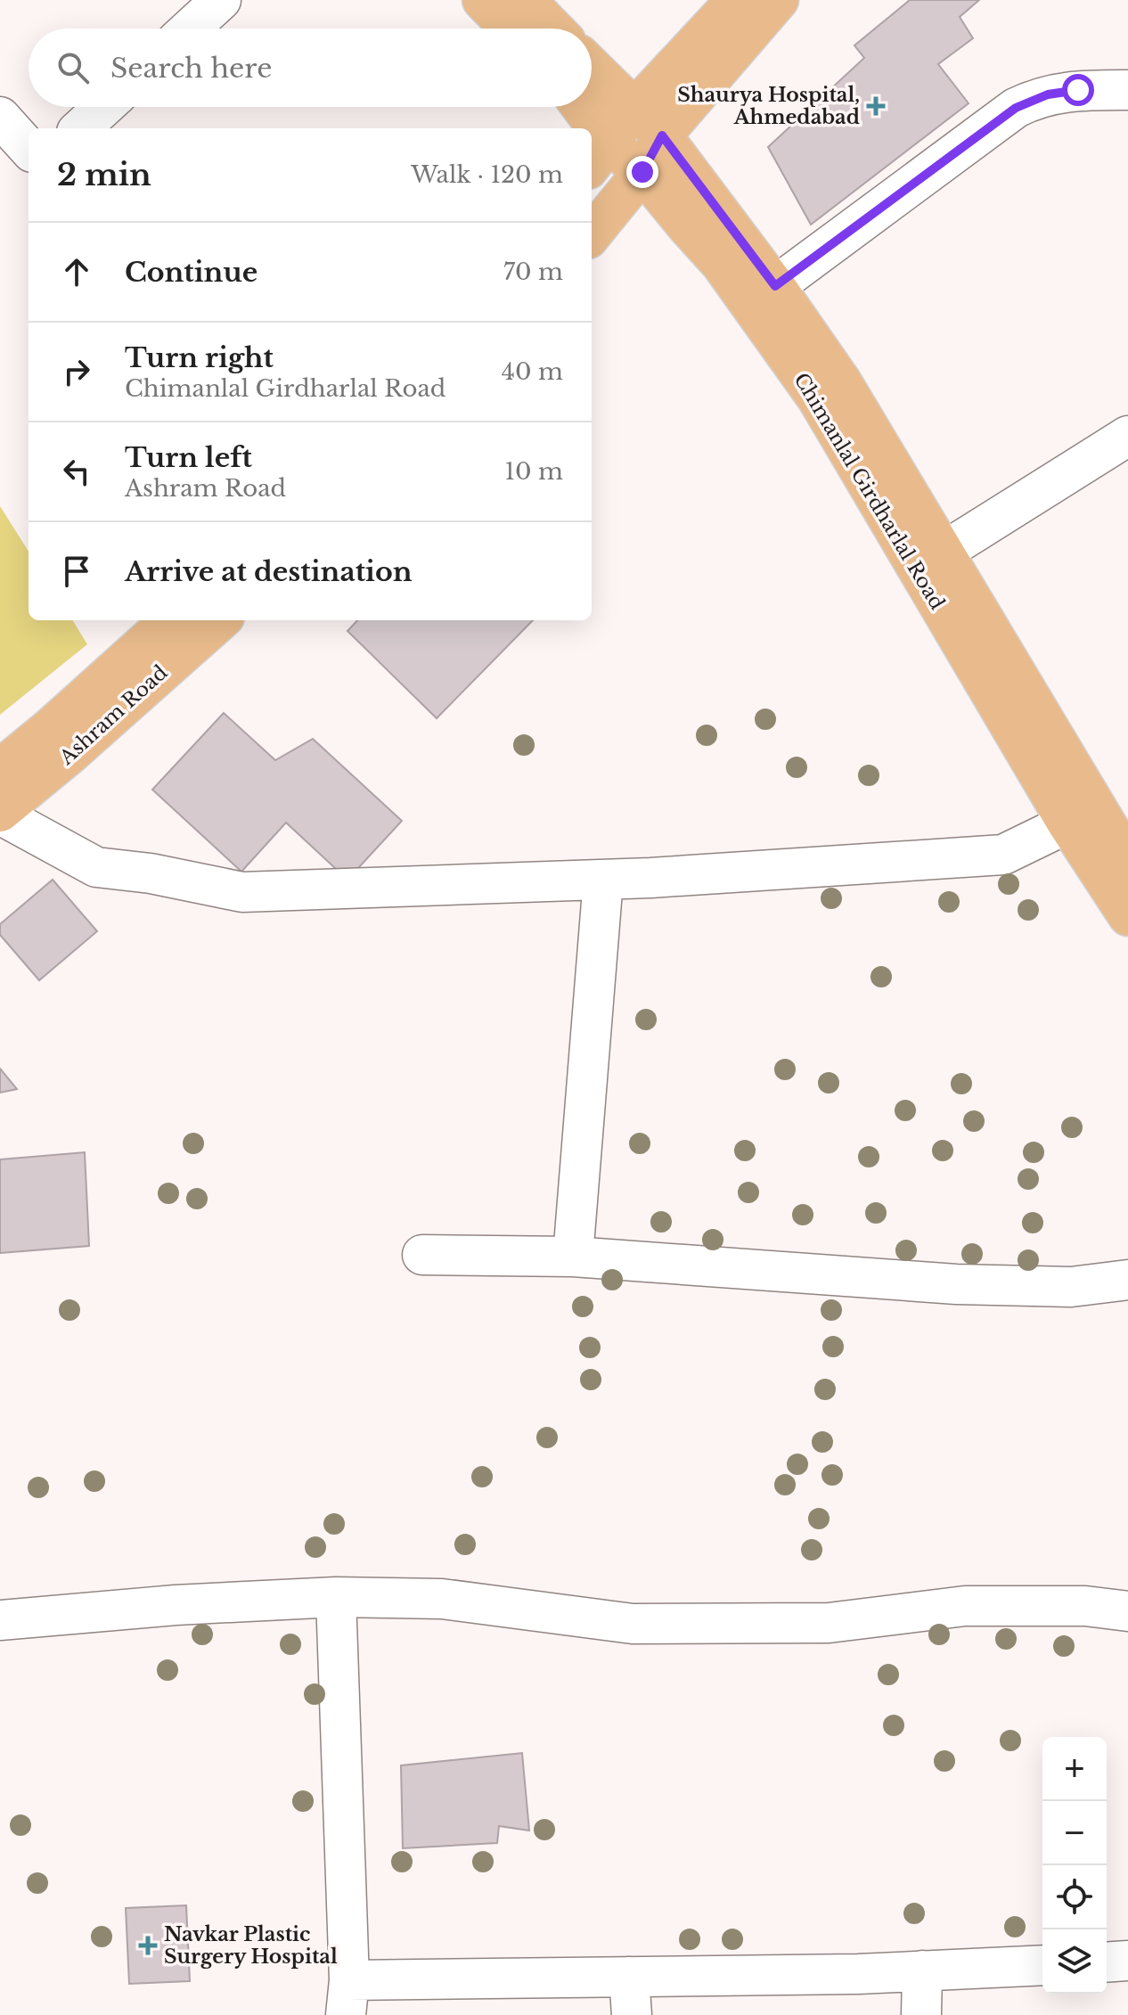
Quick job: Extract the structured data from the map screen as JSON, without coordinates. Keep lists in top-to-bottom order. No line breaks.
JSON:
{"streets":{"main road":["Chimanlal Girdharlal Road","Ashram Road"]},"places":{"health":["Shaurya Hospital, Ahmedabad","Navkar Plastic Surgery Hospital"]},"page":{"search":"Search here","heading":["2 min","Walk · 120 m"],"list":[["Continue","70 m"],["Turn right","Chimanlal Girdharlal Road","40 m"],["Turn left","Ashram Road","10 m"],"Arrive at destination"],"map_buttons":["+","−"]}}
